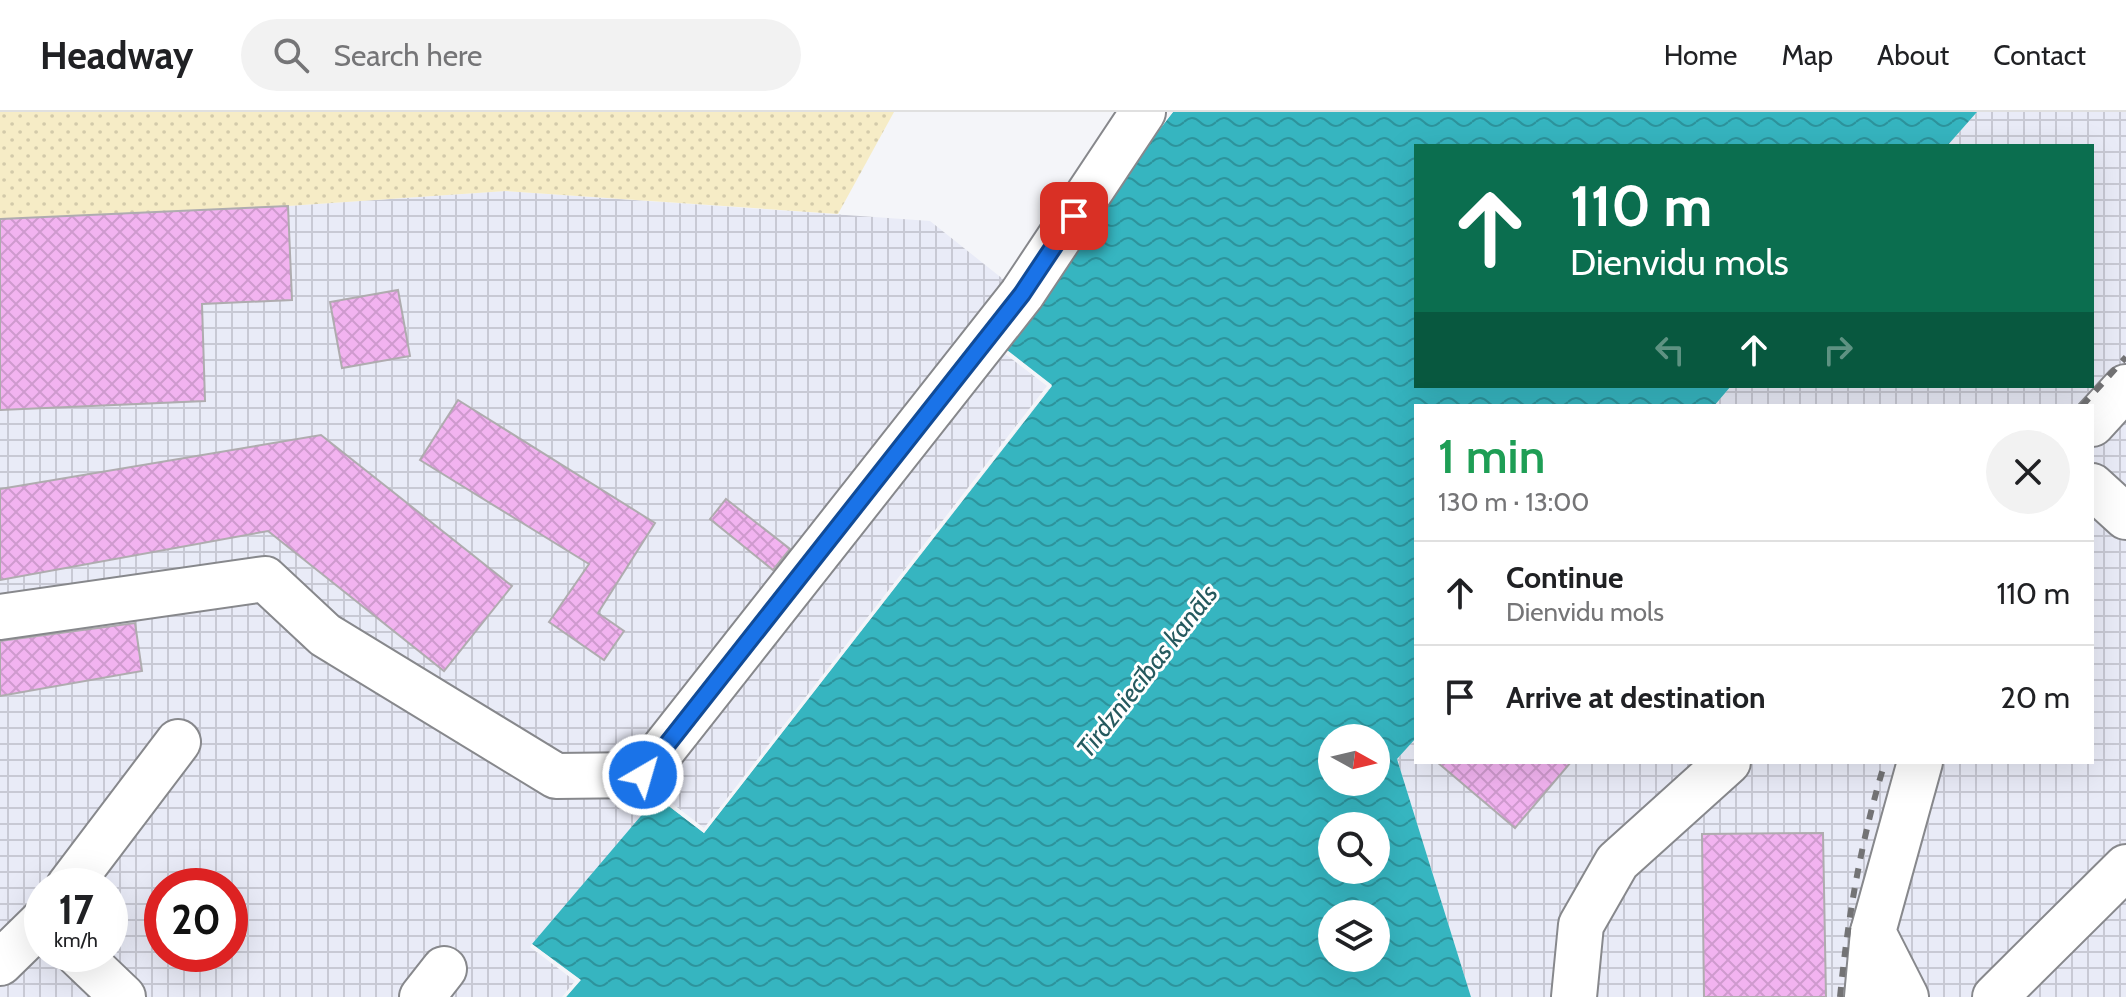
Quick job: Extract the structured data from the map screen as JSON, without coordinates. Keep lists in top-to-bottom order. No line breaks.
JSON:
{"water":["Tirdzniecības kanāls"],"north":"right","page":{"header":"Headway","search":"Search here","nav":["Home","Map","About","Contact"],"turn":["110 m","Dienvidu mols"],"heading":["1 min","130 m · 13:00"],"list":[{"name":"Continue","note":"Dienvidu mols","value":"110 m"},{"name":"Arrive at destination","value":"20 m"}],"speed":"17 km/h","limit":"20"}}
